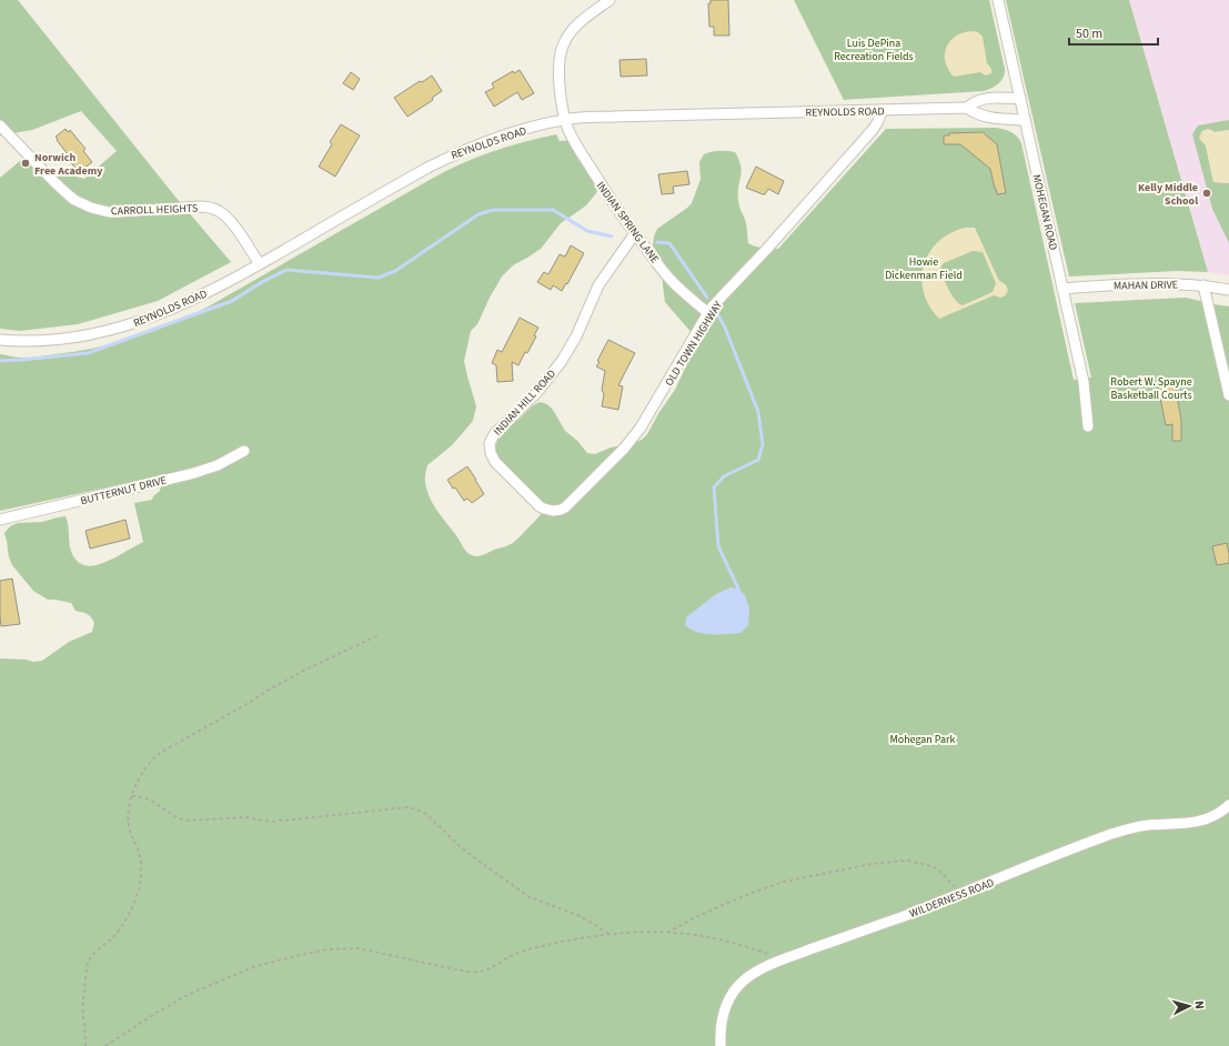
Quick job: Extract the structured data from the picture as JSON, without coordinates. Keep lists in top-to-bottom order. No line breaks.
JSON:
{"streets":{"street":["REYNOLDS ROAD","CARROLL HEIGHTS","MOHEGAN ROAD","INDIAN SPRING LANE","MAHAN DRIVE","OLD TOWN HIGHWAY","INDIAN HILL ROAD","BUTTERNUT DRIVE","WILDERNESS ROAD"]},"crossings":[["REYNOLDS ROAD","CARROLL HEIGHTS"],["REYNOLDS ROAD","MOHEGAN ROAD"],["REYNOLDS ROAD","INDIAN SPRING LANE"],["REYNOLDS ROAD","OLD TOWN HIGHWAY"],["MOHEGAN ROAD","MAHAN DRIVE"],["INDIAN SPRING LANE","OLD TOWN HIGHWAY"],["INDIAN SPRING LANE","INDIAN HILL ROAD"],["OLD TOWN HIGHWAY","INDIAN HILL ROAD"]],"parks":["Luis DePina Recreation Fields","Howie Dickenman Field","Robert W. Spayne Basketball Courts","Mohegan Park"],"places":["Norwich Free Academy","Kelly Middle School"],"scale_bar":"50 m","north":"right"}
